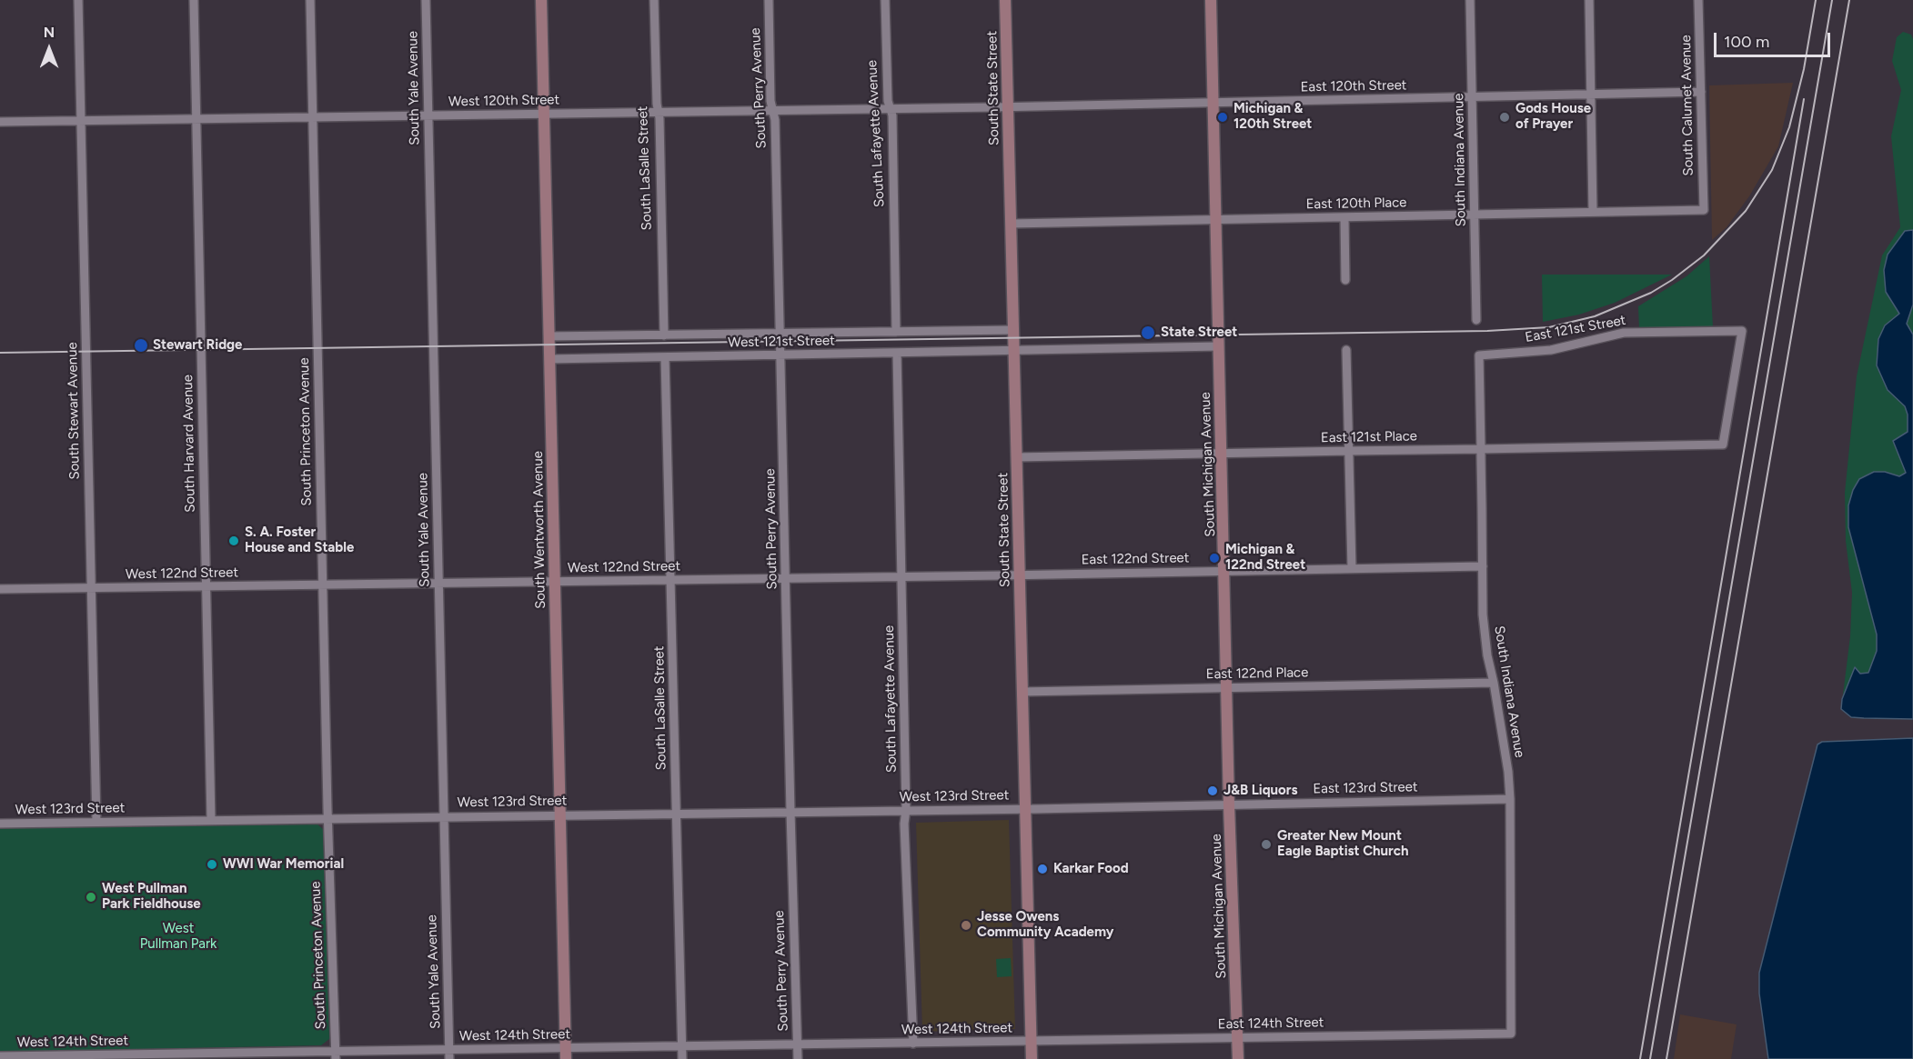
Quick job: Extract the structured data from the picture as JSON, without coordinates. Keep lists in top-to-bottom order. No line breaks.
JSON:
{"streets":{"street":["East 120th Street","South Yale Avenue","South Perry Avenue","South State Street","West 120th Street","South Calumet Avenue","South Lafayette Avenue","South Indiana Avenue","South LaSalle Street","East 120th Place","East 121st Street","West 121st Street","South Stewart Avenue","South Princeton Avenue","East 121st Place","South Harvard Avenue","South Michigan Avenue","South Wentworth Avenue","East 122nd Street","West 122nd Street","East 122nd Place","East 123rd Street","West 123rd Street","East 124th Street","West 124th Street"]},"crossings":[["East 120th Street","South State Street"],["East 120th Street","West 120th Street"],["East 120th Street","South Calumet Avenue"],["East 120th Street","South Indiana Avenue"],["East 120th Street","South Michigan Avenue"],["South Yale Avenue","West 120th Street"],["South Yale Avenue","West 122nd Street"],["South Yale Avenue","West 123rd Street"],["South Yale Avenue","West 124th Street"],["South Perry Avenue","West 120th Street"],["South Perry Avenue","West 121st Street"],["South Perry Avenue","West 122nd Street"],["South Perry Avenue","West 123rd Street"],["South Perry Avenue","West 124th Street"],["South State Street","West 120th Street"],["South State Street","East 120th Place"],["South State Street","West 121st Street"],["South State Street","East 121st Place"],["South State Street","East 122nd Street"],["South State Street","West 122nd Street"],["South State Street","East 122nd Place"],["South State Street","East 123rd Street"],["South State Street","West 123rd Street"],["South State Street","East 124th Street"],["South State Street","West 124th Street"],["West 120th Street","South Lafayette Avenue"],["West 120th Street","South LaSalle Street"],["West 120th Street","South Stewart Avenue"],["West 120th Street","South Princeton Avenue"],["West 120th Street","South Harvard Avenue"],["West 120th Street","South Wentworth Avenue"],["South Calumet Avenue","East 120th Place"],["South Lafayette Avenue","West 121st Street"],["South Lafayette Avenue","West 122nd Street"],["South Lafayette Avenue","West 123rd Street"],["South Lafayette Avenue","West 124th Street"],["South Indiana Avenue","East 120th Place"],["South Indiana Avenue","East 121st Street"],["South Indiana Avenue","East 121st Place"],["South Indiana Avenue","East 122nd Street"],["South Indiana Avenue","East 122nd Place"],["South Indiana Avenue","East 123rd Street"],["South Indiana Avenue","East 124th Street"],["South LaSalle Street","West 121st Street"],["South LaSalle Street","West 122nd Street"],["South LaSalle Street","West 123rd Street"],["South LaSalle Street","West 124th Street"],["East 120th Place","South Michigan Avenue"],["East 121st Street","East 121st Place"],["West 121st Street","South Wentworth Avenue"],["South Stewart Avenue","West 122nd Street"],["South Stewart Avenue","West 123rd Street"],["South Princeton Avenue","West 122nd Street"],["South Princeton Avenue","West 123rd Street"],["South Princeton Avenue","West 124th Street"],["East 121st Place","South Michigan Avenue"],["South Harvard Avenue","West 122nd Street"],["South Harvard Avenue","West 123rd Street"],["South Michigan Avenue","East 122nd Street"],["South Michigan Avenue","East 122nd Place"],["South Michigan Avenue","East 123rd Street"],["South Michigan Avenue","East 124th Street"],["South Wentworth Avenue","West 122nd Street"],["South Wentworth Avenue","West 123rd Street"],["South Wentworth Avenue","West 124th Street"],["East 122nd Street","West 122nd Street"],["East 123rd Street","West 123rd Street"],["East 124th Street","West 124th Street"]],"parks":["West Pullman Park"],"places":["Michigan & 120th Street","Gods House of Prayer","State Street","Stewart Ridge","S. A. Foster House and Stable","Michigan & 122nd Street","J&B Liquors","Greater New Mount Eagle Baptist Church","WWI War Memorial","Karkar Food","West Pullman Park Fieldhouse","Jesse Owens Community Academy"],"scale_bar":"100 m","north":"top"}
